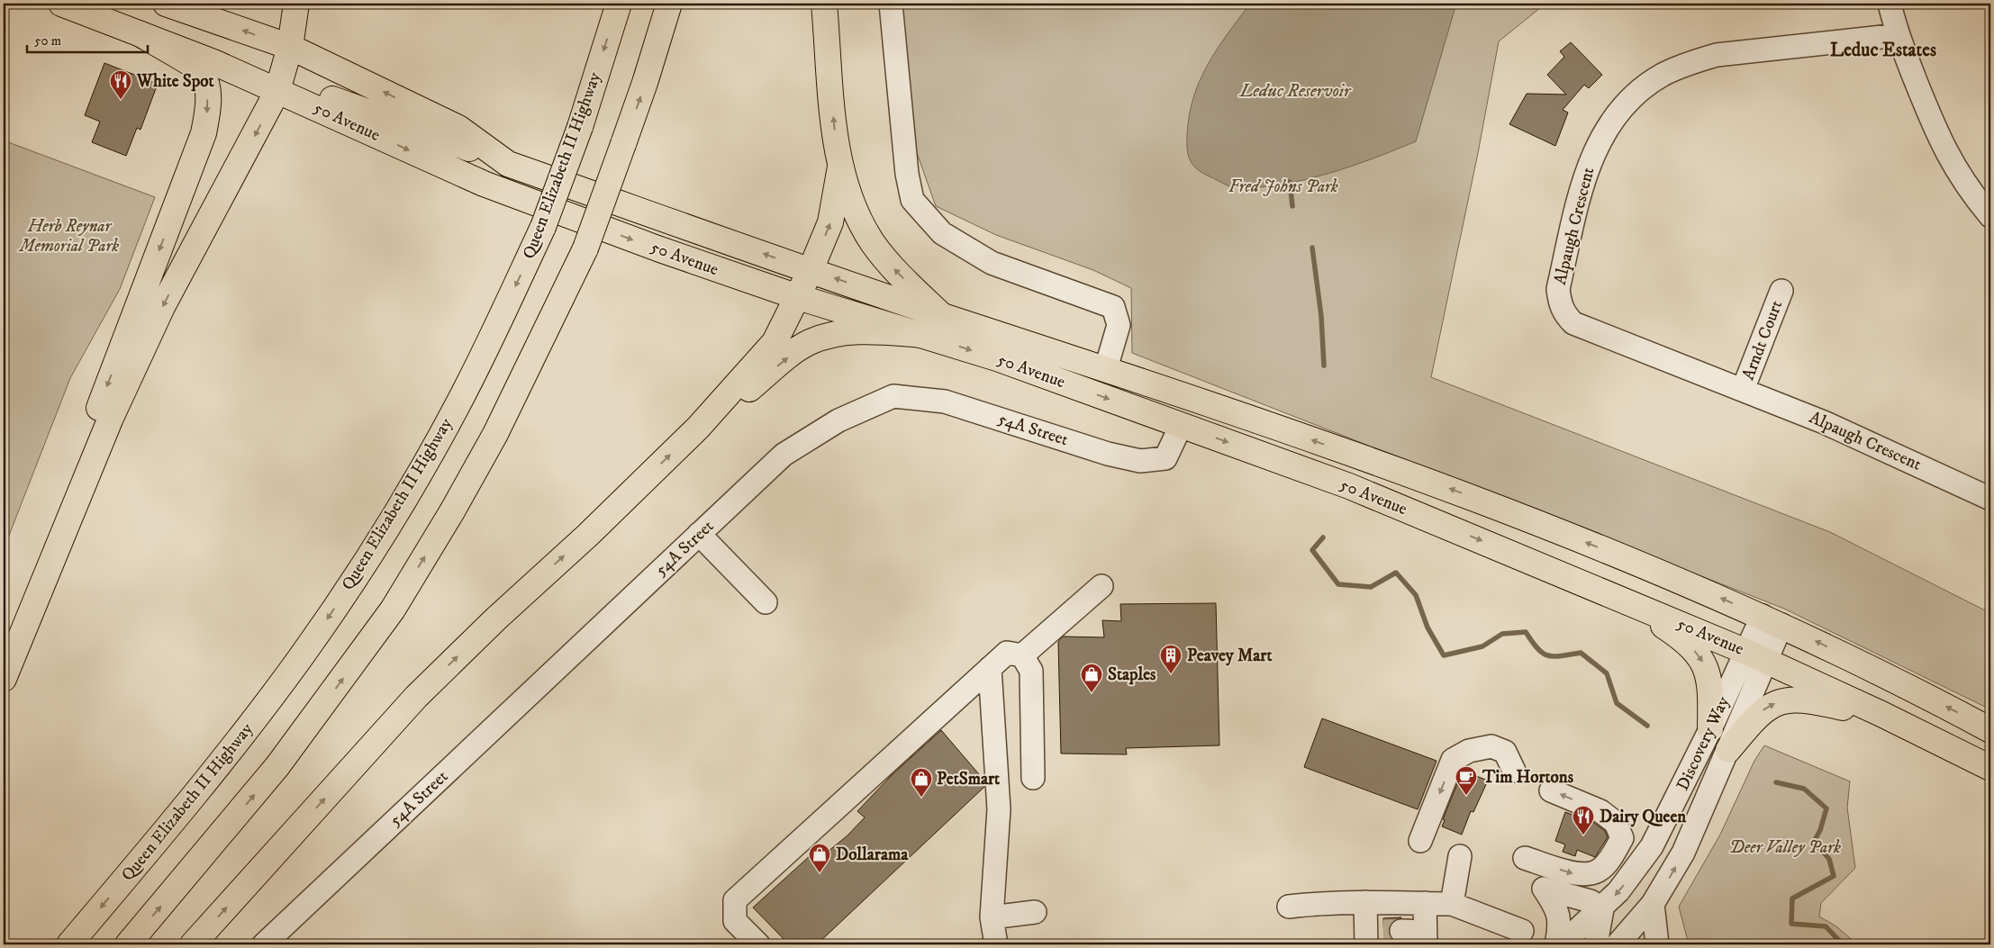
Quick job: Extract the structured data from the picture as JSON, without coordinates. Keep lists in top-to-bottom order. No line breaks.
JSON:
{"streets":{"main road":["50 Avenue","Queen Elizabeth II Highway"],"street":["Alpaugh Crescent","Arndt Court","54A Street","Discovery Way"]},"crossings":[["50 Avenue","54A Street"],["50 Avenue","Discovery Way"],["Alpaugh Crescent","Arndt Court"]],"districts":["Leduc Estates"],"water":["Leduc Reservoir"],"parks":["Fred Johns Park","Herb Reynar Memorial Park","Deer Valley Park"],"places":{"restaurant":["White Spot","Dairy Queen"],"building":["Peavey Mart"],"shop":["Staples","PetSmart","Dollarama"],"cafe":["Tim Hortons"]},"scale_bar":"50 m"}
